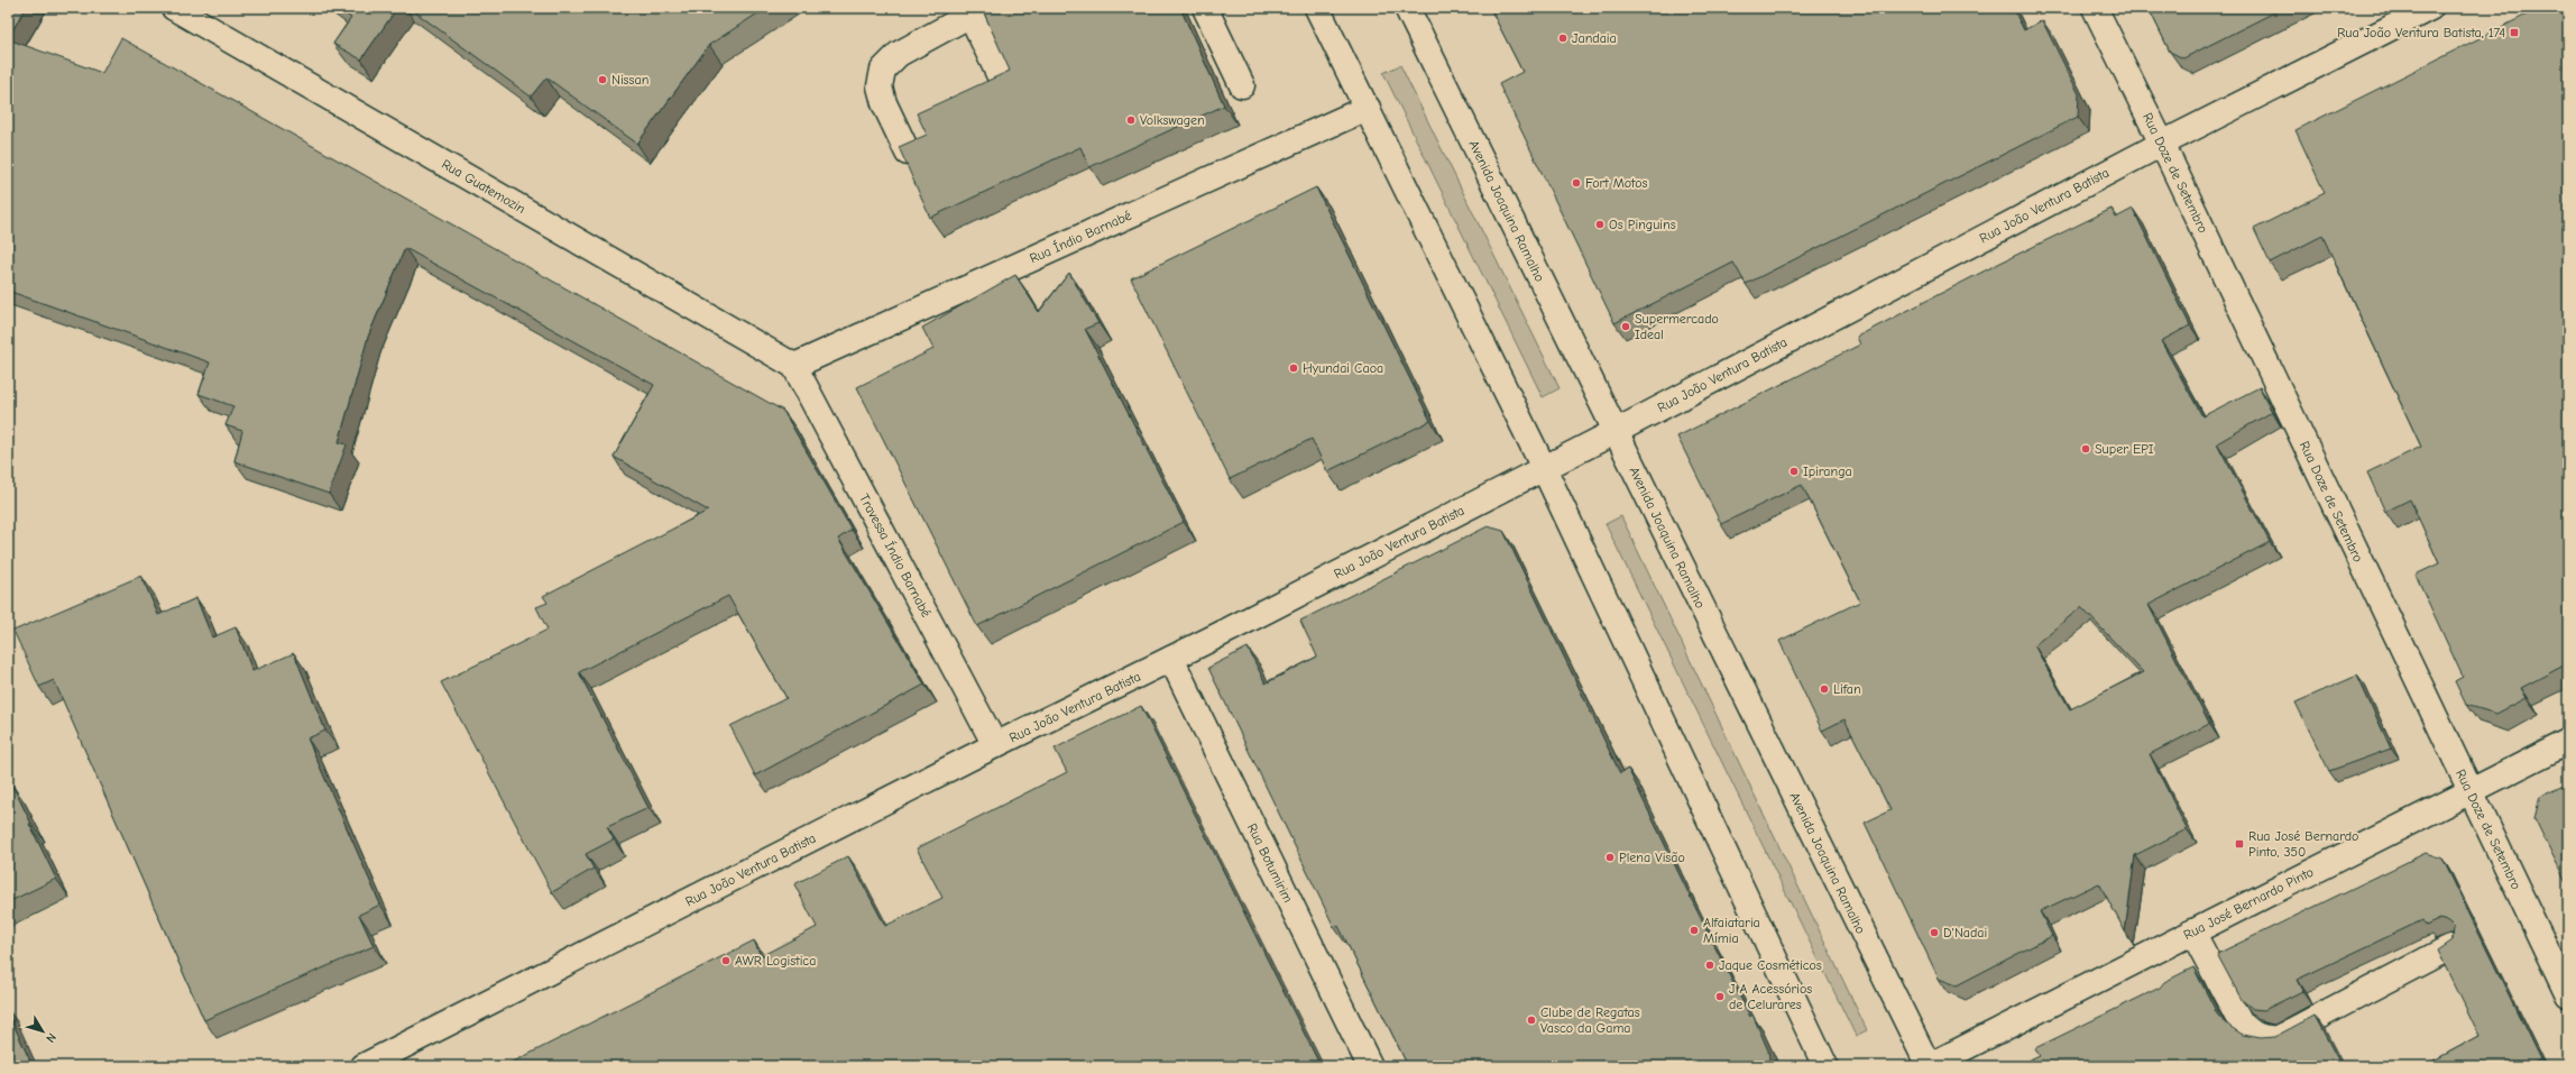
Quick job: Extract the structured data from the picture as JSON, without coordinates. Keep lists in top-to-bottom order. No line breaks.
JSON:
{"streets":{"street":["Rua Doze de Setembro","Rua Guatemozin","Rua João Ventura Batista","Avenida Joaquina Ramalho","Rua Índio Barnabé","Travessa Índio Barnabé","Rua Botumirim","Rua José Bernardo Pinto"]},"crossings":[["Rua Doze de Setembro","Rua João Ventura Batista"],["Rua Doze de Setembro","Rua José Bernardo Pinto"],["Rua Guatemozin","Rua Índio Barnabé"],["Rua Guatemozin","Travessa Índio Barnabé"],["Rua João Ventura Batista","Avenida Joaquina Ramalho"],["Rua João Ventura Batista","Travessa Índio Barnabé"],["Rua João Ventura Batista","Rua Botumirim"],["Avenida Joaquina Ramalho","Rua José Bernardo Pinto"],["Rua Índio Barnabé","Travessa Índio Barnabé"]],"places":{"transit":["Rua João Ventura Batista, 174","Rua José Bernardo Pinto, 350"],"other":["Jandaia","Nissan","Volkswagen","Fort Motos","Os Pinguins","Supermercado Ideal","Hyundai Caoa","Super EPI","Ipiranga","Lifan","Plena Visão","Alfaiataria Mímia","D'Nadai","AWR Logistica","Jaque Cosméticos","J A Acessórios de Celurares","Clube de Regatas Vasco da Gama"]},"north":"bottom right"}
